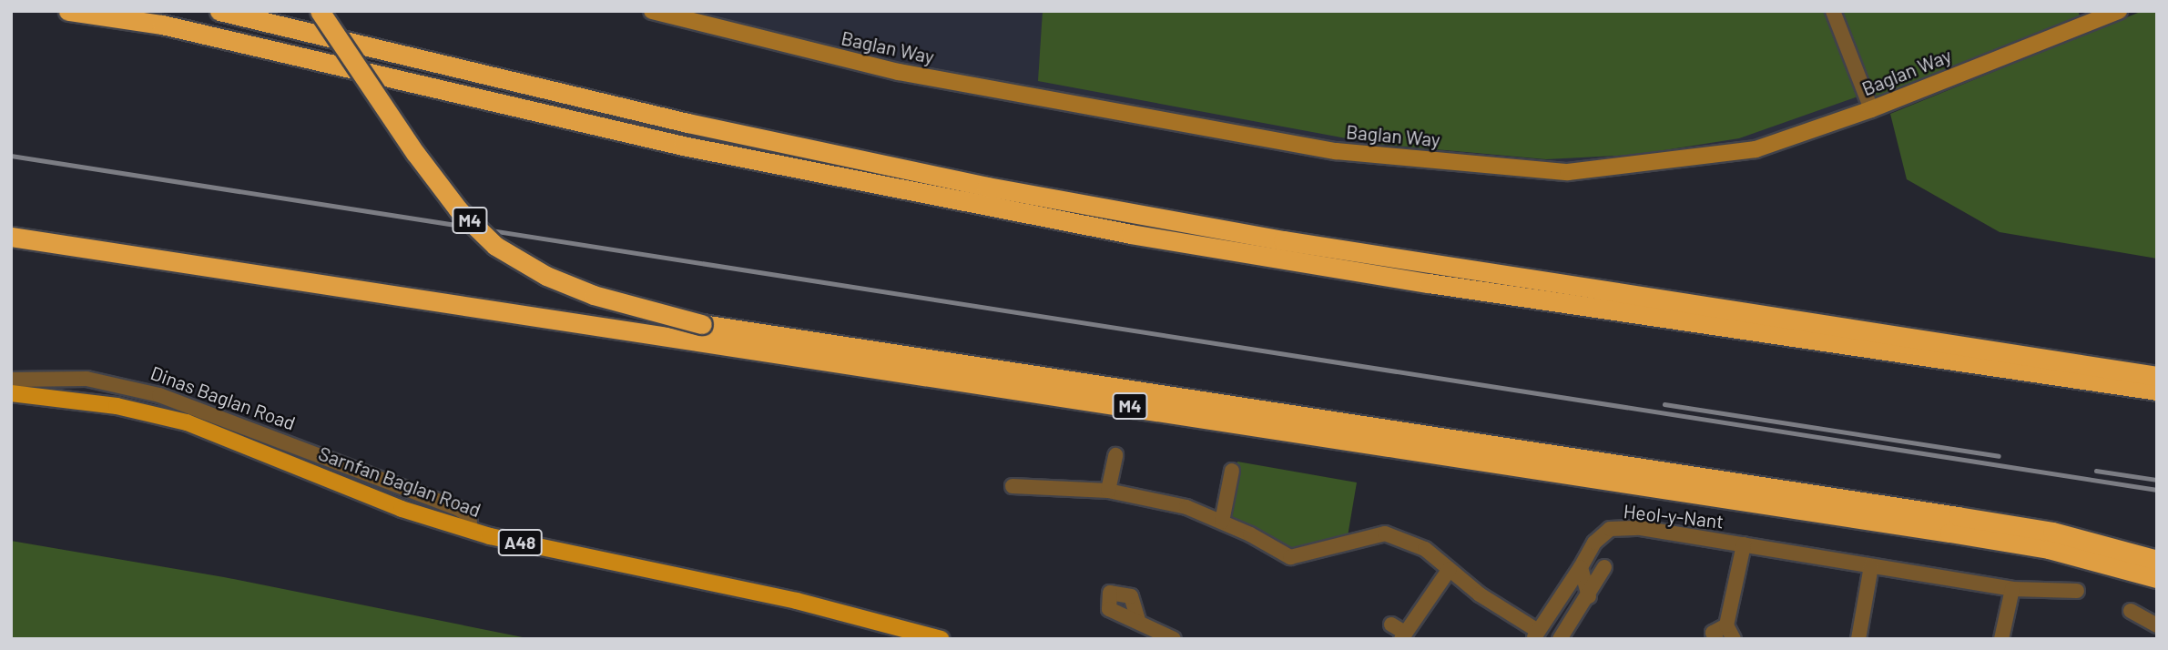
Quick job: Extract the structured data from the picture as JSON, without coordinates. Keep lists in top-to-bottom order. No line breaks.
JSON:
{"streets":{"highway":["M4"],"main road":["Sarnfan Baglan Road","A48"],"street":["Baglan Way","Dinas Baglan Road","Heol-y-Nant"]},"crossings":[["Dinas Baglan Road","Sarnfan Baglan Road"]]}
